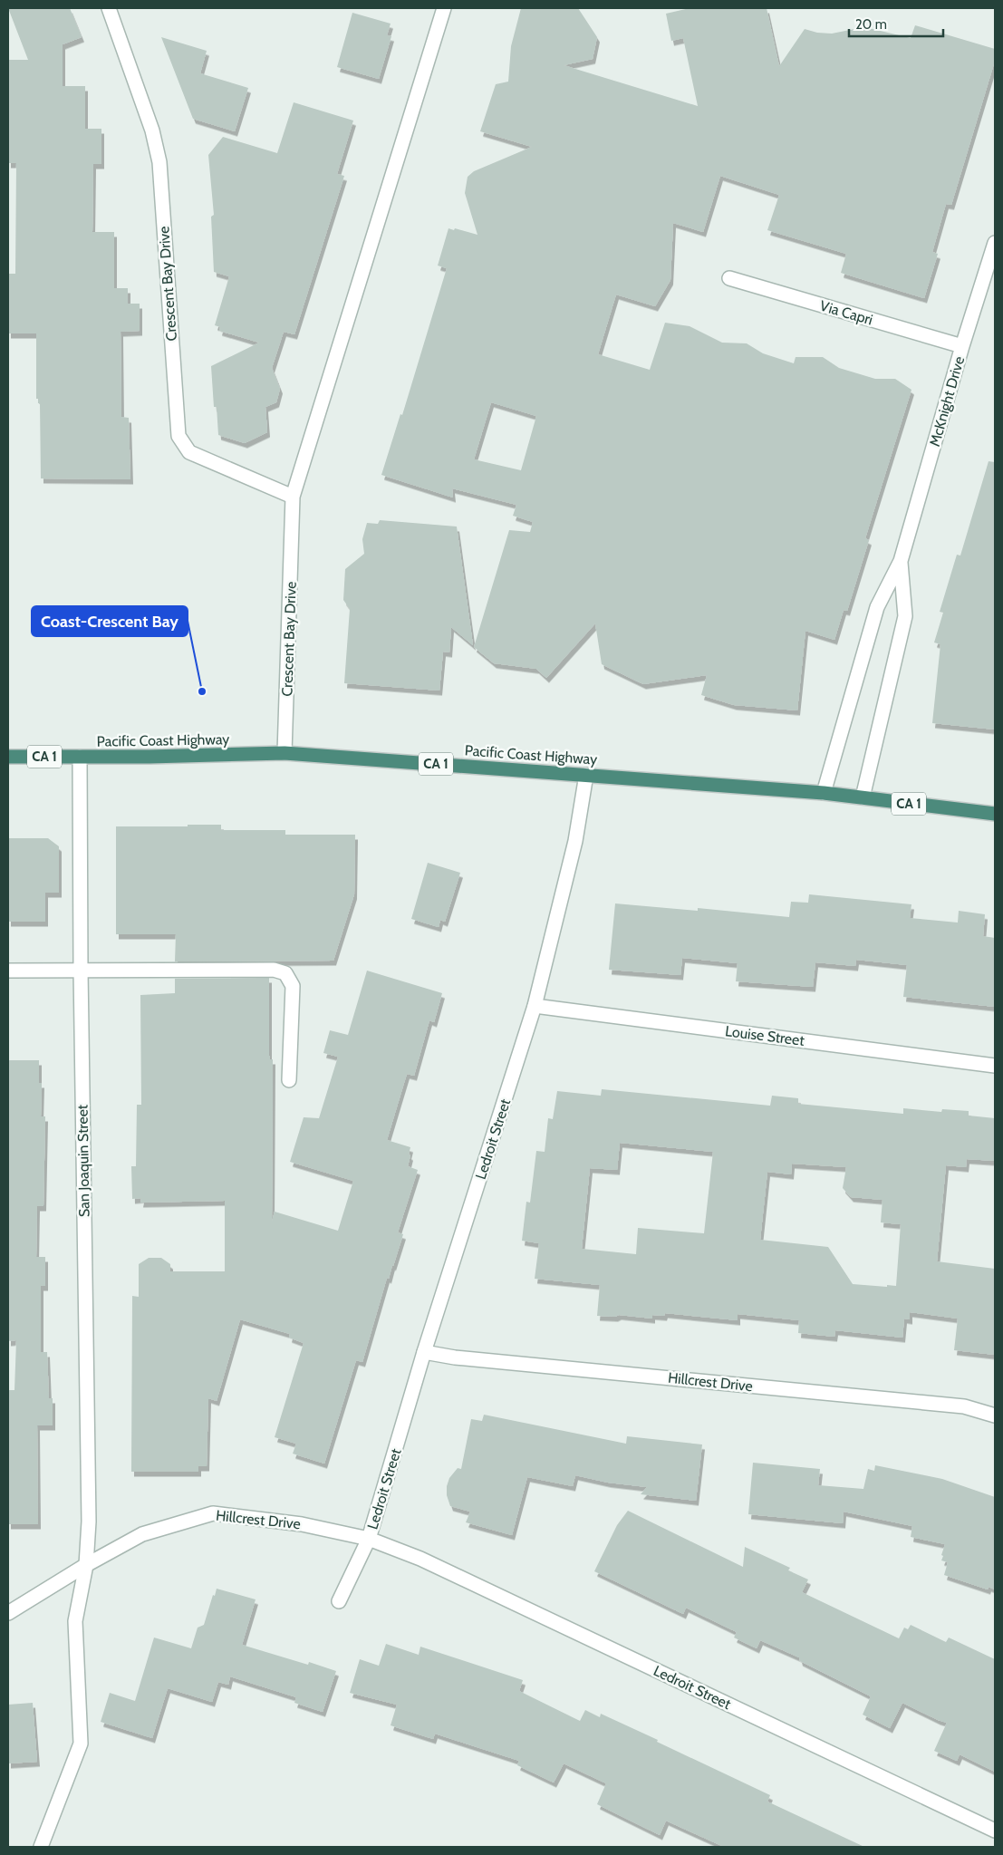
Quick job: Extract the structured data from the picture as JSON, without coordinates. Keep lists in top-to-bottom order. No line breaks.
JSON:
{"streets":{"highway":["Pacific Coast Highway","CA 1"],"street":["Crescent Bay Drive","Via Capri","McKnight Drive","Louise Street","Ledroit Street","San Joaquin Street","Hillcrest Drive"]},"crossings":[["Crescent Bay Drive","Pacific Coast Highway"],["Via Capri","McKnight Drive"],["McKnight Drive","Pacific Coast Highway"],["Pacific Coast Highway","Ledroit Street"],["Pacific Coast Highway","San Joaquin Street"],["Louise Street","Ledroit Street"],["Ledroit Street","Hillcrest Drive"],["San Joaquin Street","Hillcrest Drive"]],"places":["Coast-Crescent Bay"],"scale_bar":"20 m"}
